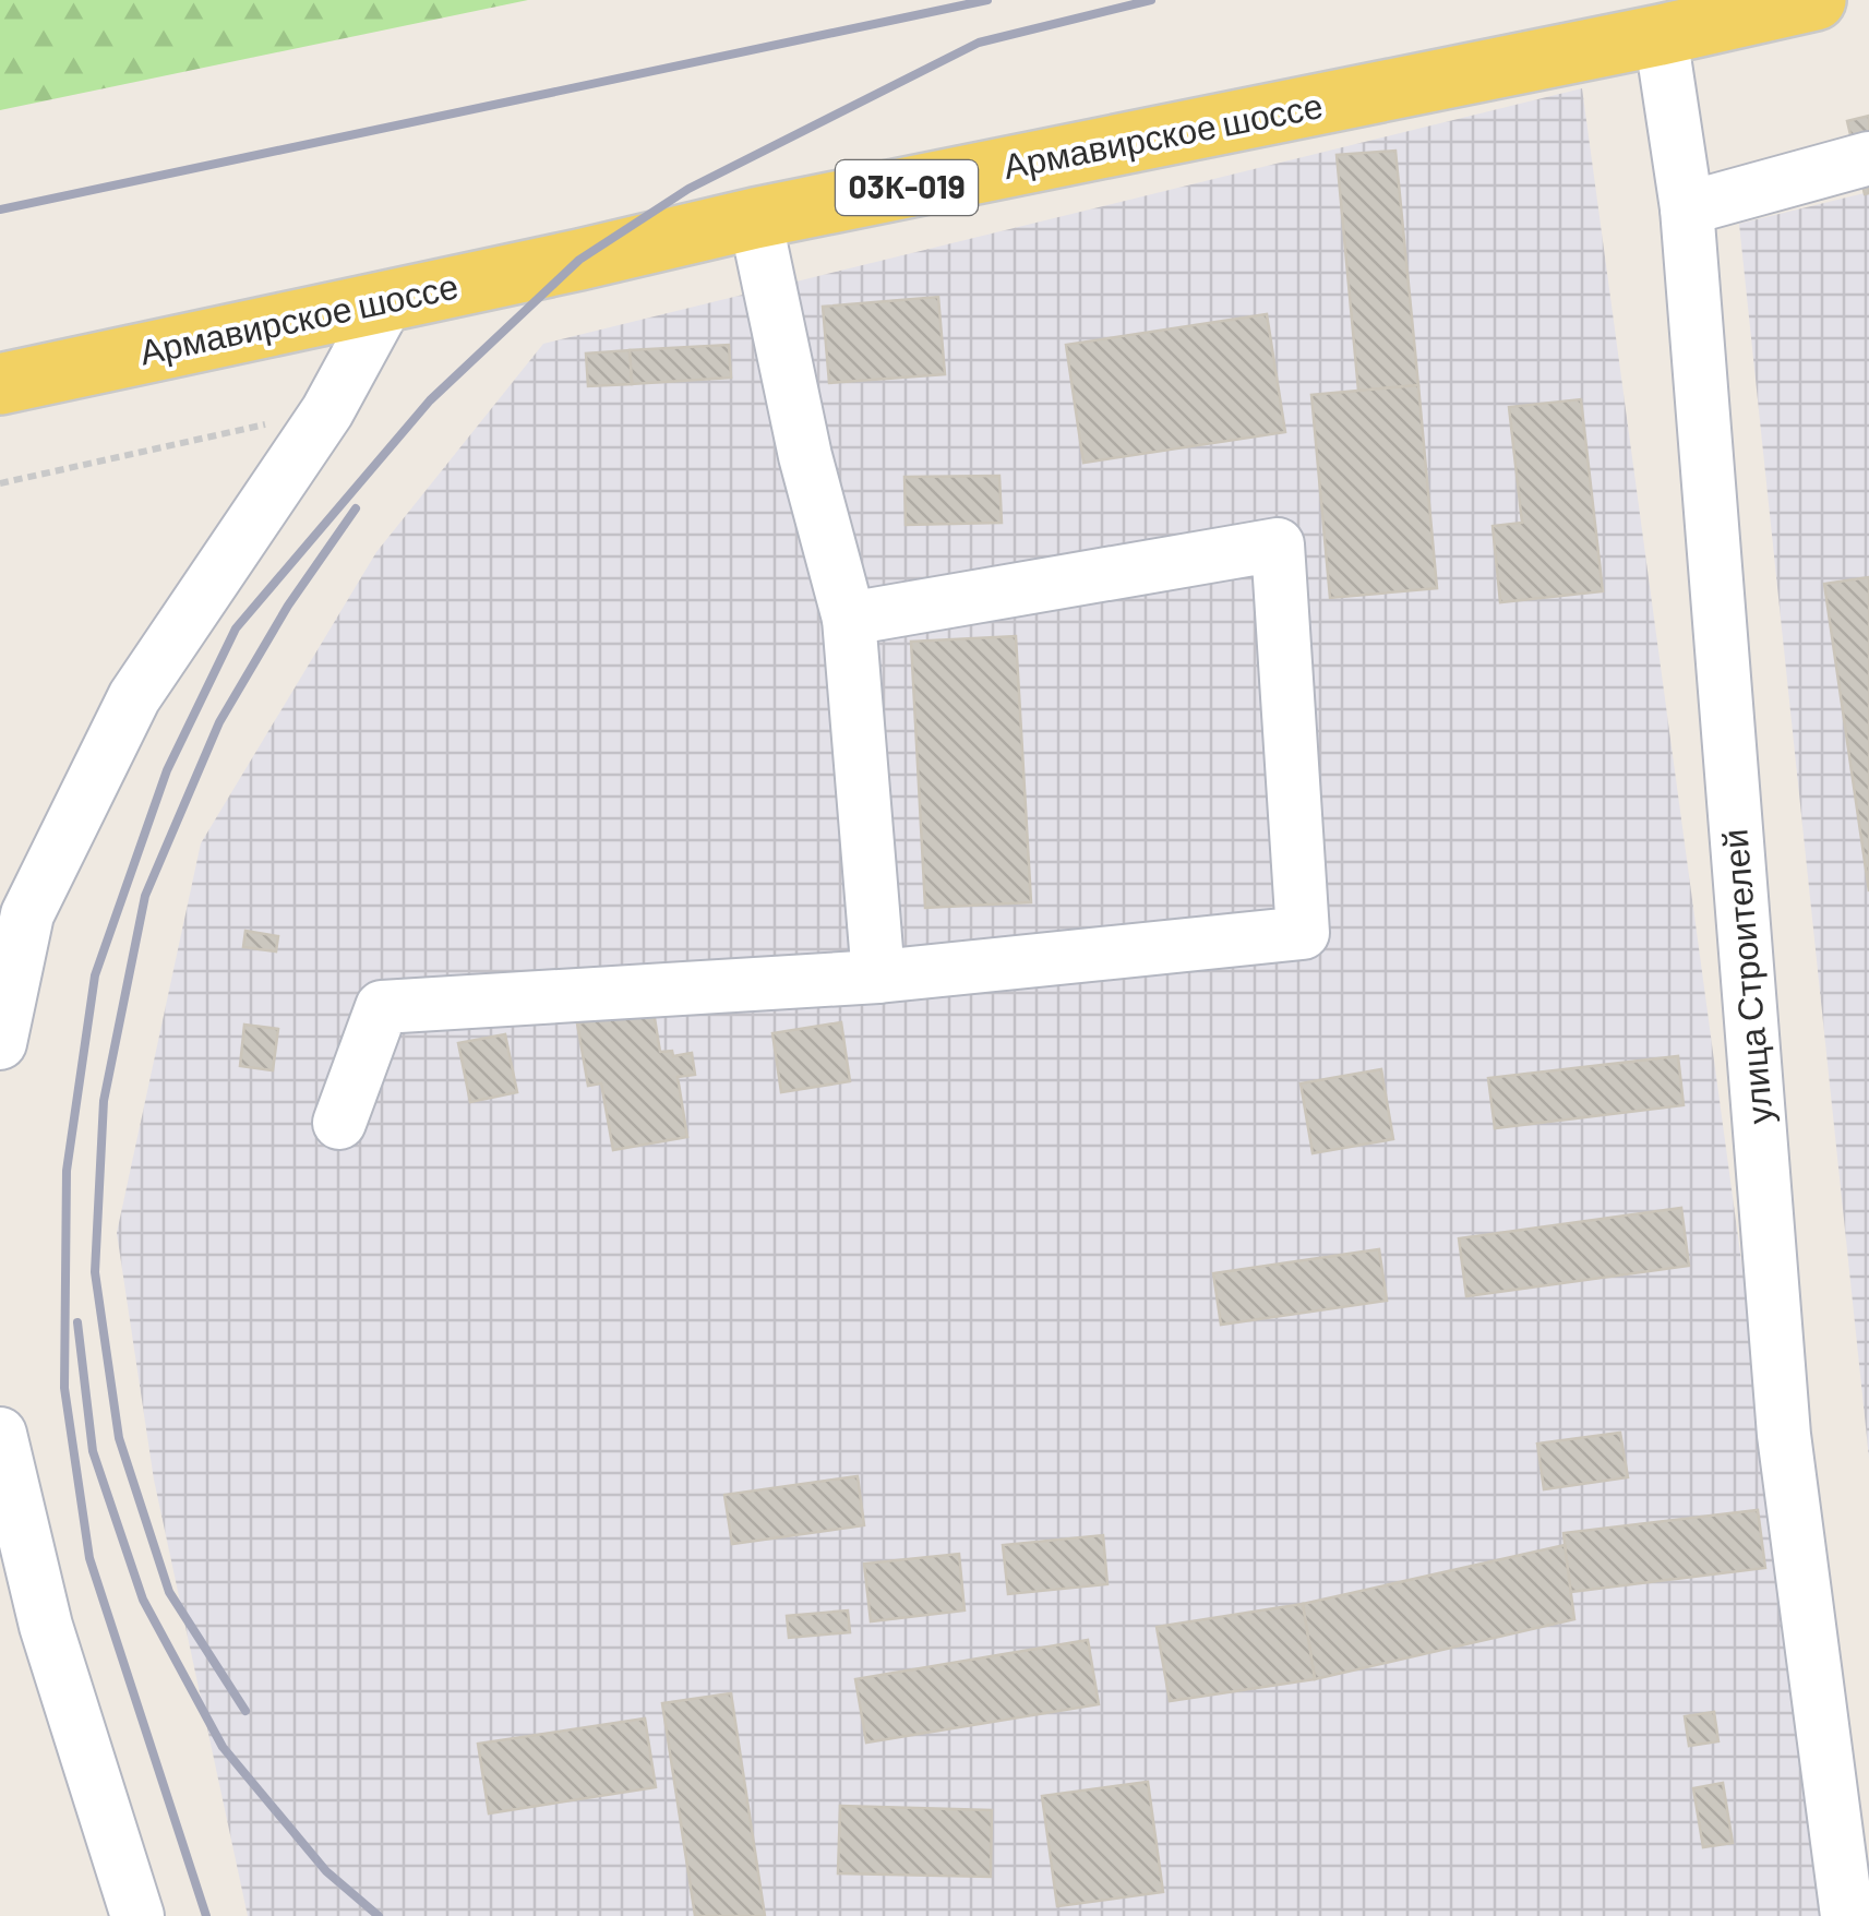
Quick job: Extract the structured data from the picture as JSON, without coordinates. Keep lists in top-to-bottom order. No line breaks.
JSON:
{"streets":{"main road":["Армавирское шоссе","03К-019"],"street":["улица Строителей"]},"crossings":[["Армавирское шоссе","улица Строителей"]]}
